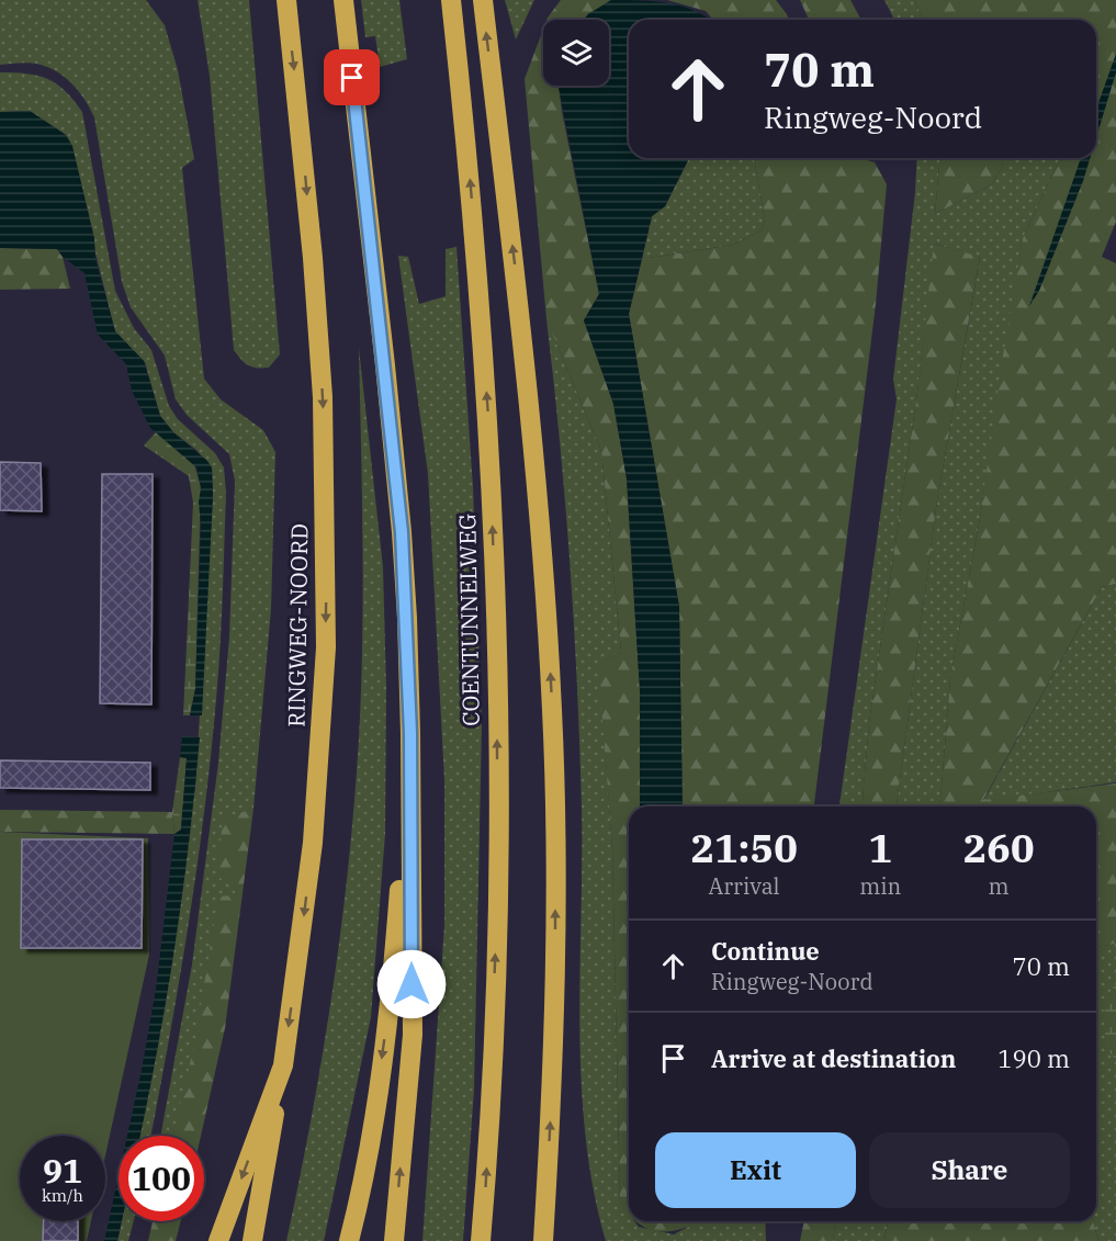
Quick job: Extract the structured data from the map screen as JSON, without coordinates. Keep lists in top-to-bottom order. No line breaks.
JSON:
{"streets":{"highway":["COENTUNNELWEG","RINGWEG-NOORD"]},"page":{"turn":["70 m","Ringweg-Noord"],"eta":["21:50","Arrival","1","min","260","m"],"list":[{"name":"Continue","note":"Ringweg-Noord","value":"70 m"},{"name":"Arrive at destination","value":"190 m"}],"buttons":["Exit","Share"],"speed":"91 km/h","limit":"100"}}
